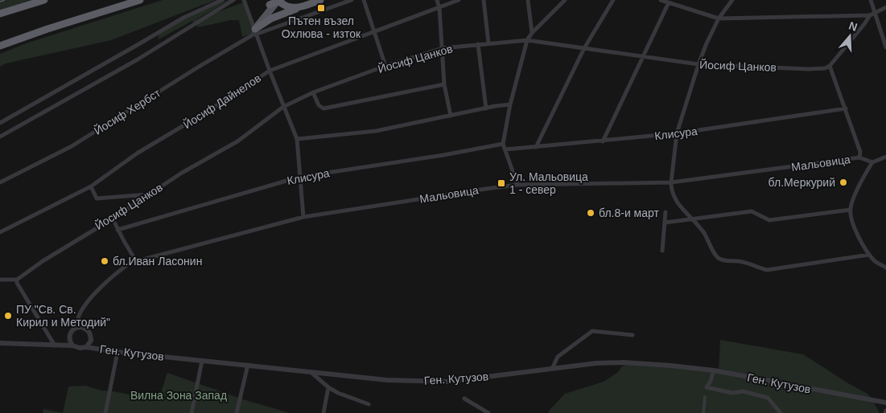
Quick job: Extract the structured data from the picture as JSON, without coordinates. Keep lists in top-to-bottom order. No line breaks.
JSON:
{"streets":{"street":["Йосиф Цанков","Йосиф Дайнелов","Йосиф Хербст","Клисура","Мальовица","Ген. Кутузов"]},"crossings":[["Мальовица","Ген. Кутузов"]],"parks":["Вилна Зона Запад"],"places":{"transit":["Пътен възел Охлюва - изток","Ул. Мальовица 1 - север"],"other":["бл.Меркурий","бл.8-и март","бл.Иван Ласонин","ПУ \"Св. Св. Кирил и Методий\""]},"north":"top"}
